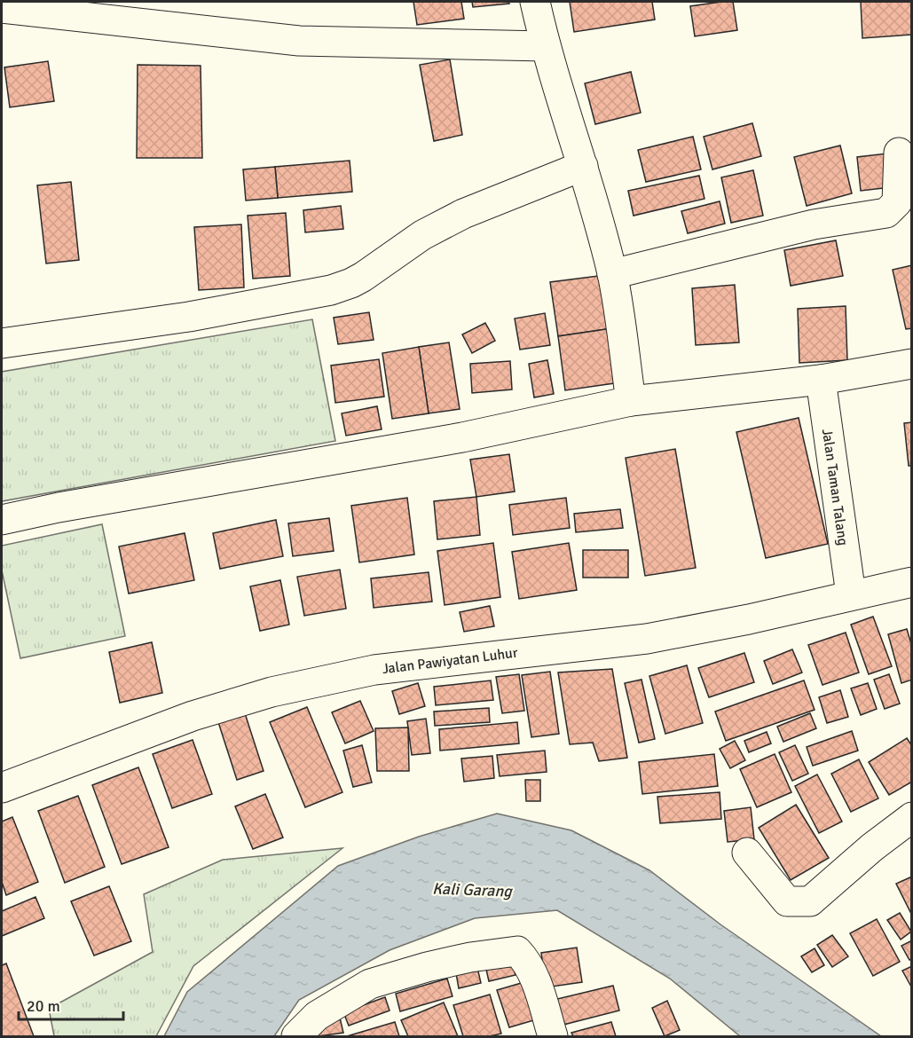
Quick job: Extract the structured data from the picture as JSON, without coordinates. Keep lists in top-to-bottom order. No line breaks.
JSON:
{"streets":{"street":["Jalan Taman Talang","Jalan Pawiyatan Luhur"]},"crossings":[["Jalan Taman Talang","Jalan Pawiyatan Luhur"]],"water":["Kali Garang"],"scale_bar":"20 m"}
